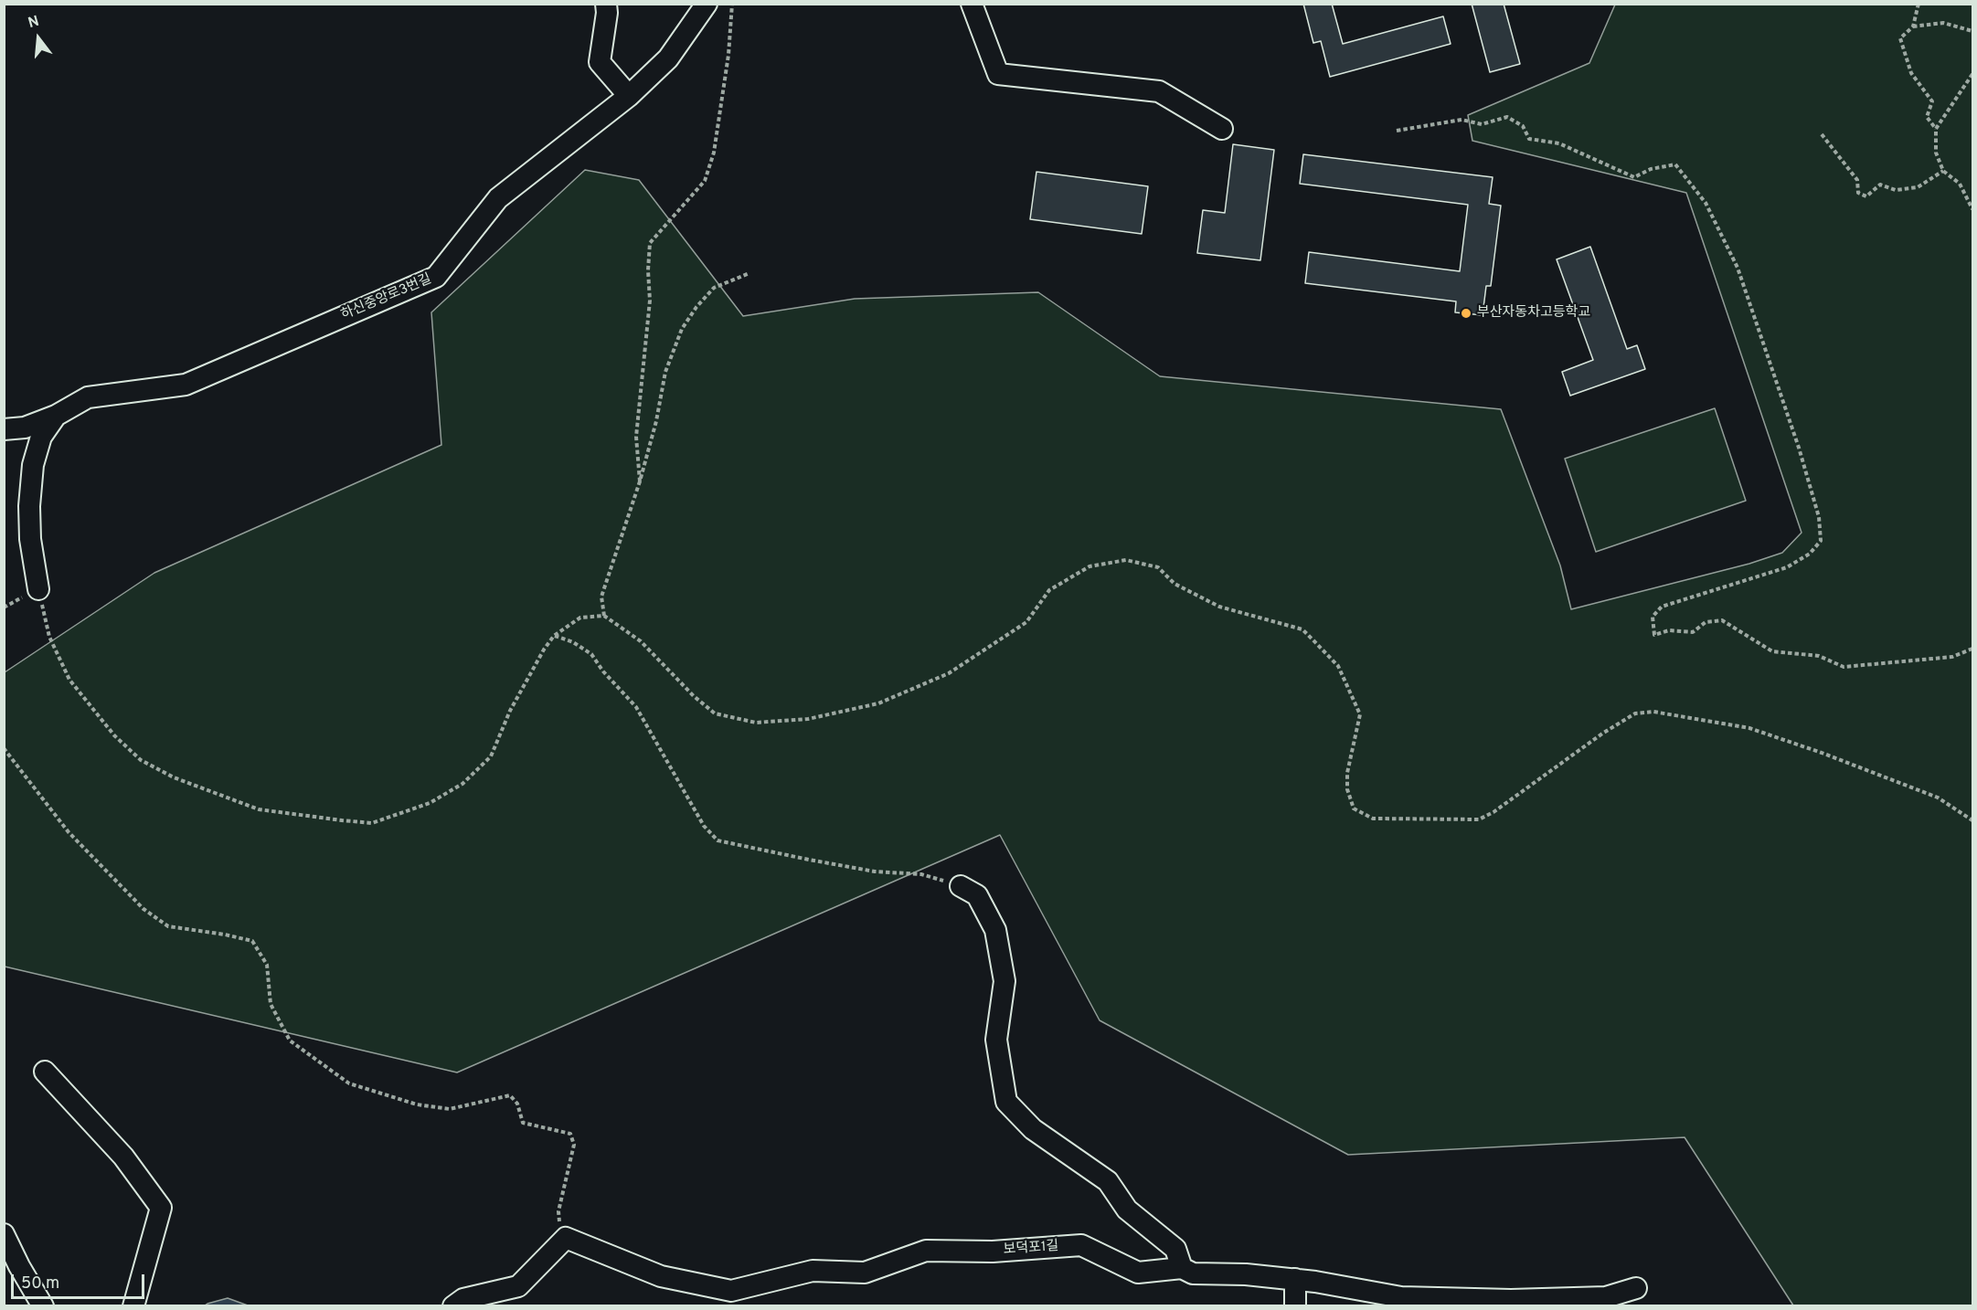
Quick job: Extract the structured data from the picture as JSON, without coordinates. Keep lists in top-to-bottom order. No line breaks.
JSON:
{"streets":{"street":["하신중앙로3번길","보덕포1길"]},"places":["부산자동차고등학교"],"scale_bar":"50 m","north":"top"}
